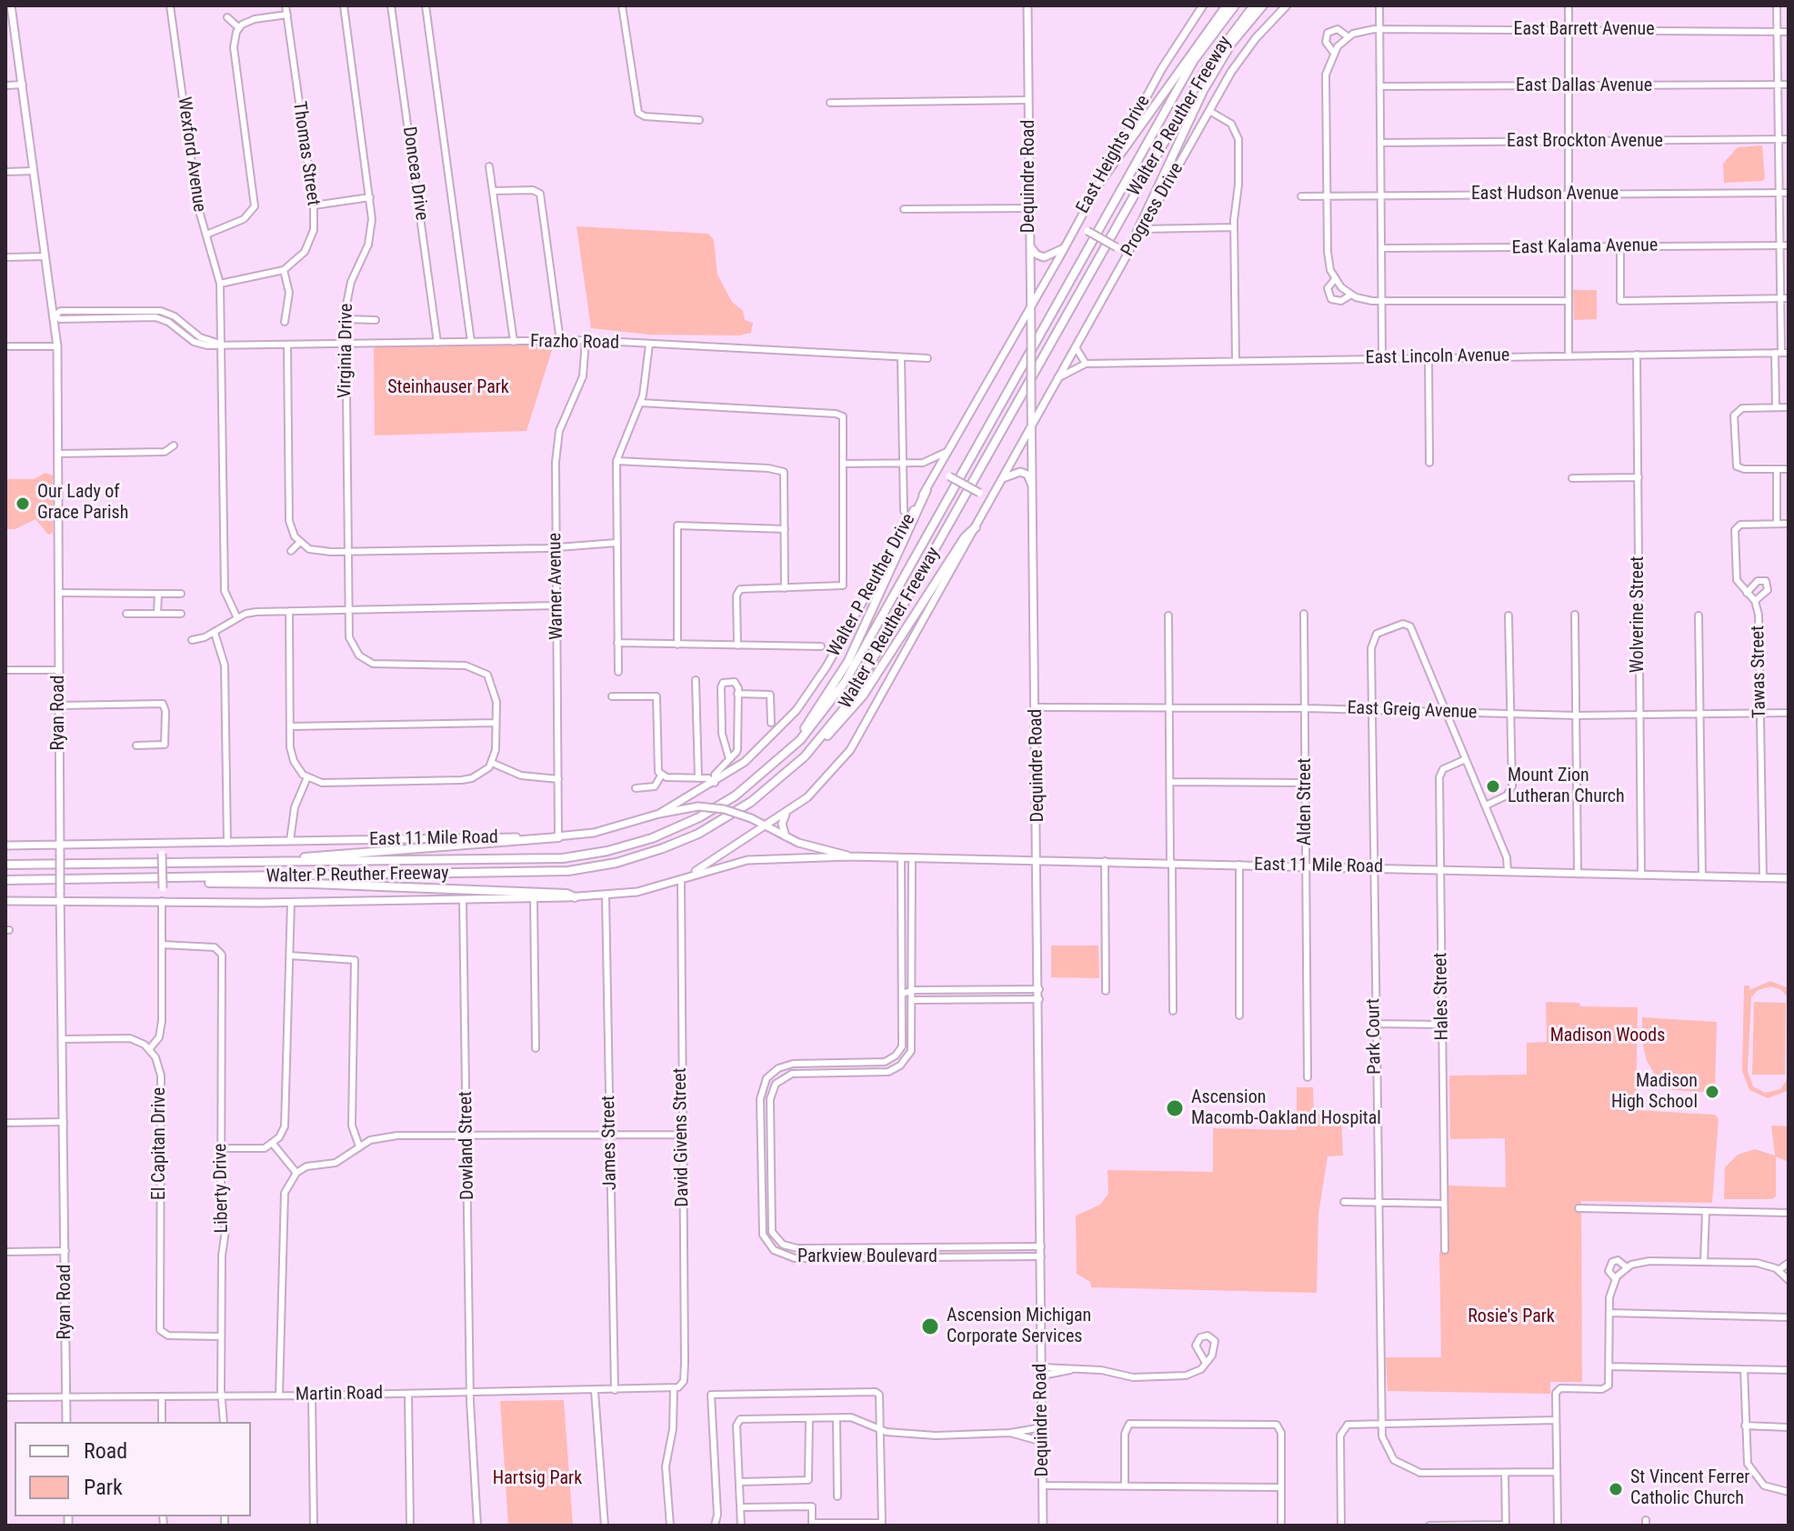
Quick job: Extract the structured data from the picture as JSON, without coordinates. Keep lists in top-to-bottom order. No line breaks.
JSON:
{"streets":{"highway":["Walter P Reuther Freeway"],"main road":["East Heights Drive","Dequindre Road","Progress Drive","Walter P Reuther Drive","Ryan Road","East 11 Mile Road"],"street":["East Barrett Avenue","East Dallas Avenue","East Brockton Avenue","Thomas Street","Wexford Avenue","Doncea Drive","East Hudson Avenue","East Kalama Avenue","Frazho Road","Virginia Drive","East Lincoln Avenue","Warner Avenue","Wolverine Street","Tawas Street","East Greig Avenue","Alden Street","Hales Street","Park Court","David Givens Street","James Street","El Capitan Drive","Dowland Street","Liberty Drive","Parkview Boulevard","Martin Road"]},"crossings":[["Wexford Avenue","Frazho Road"],["East Heights Drive","Dequindre Road"],["East Heights Drive","Walter P Reuther Drive"],["Doncea Drive","Frazho Road"],["Dequindre Road","Progress Drive"],["Dequindre Road","Walter P Reuther Drive"],["Dequindre Road","East Greig Avenue"],["Dequindre Road","East 11 Mile Road"],["Dequindre Road","Parkview Boulevard"],["Progress Drive","East Lincoln Avenue"],["Frazho Road","Virginia Drive"],["Frazho Road","Warner Avenue"],["Frazho Road","Ryan Road"],["East Lincoln Avenue","Wolverine Street"],["Walter P Reuther Drive","East 11 Mile Road"],["Warner Avenue","East 11 Mile Road"],["Wolverine Street","East Greig Avenue"],["Wolverine Street","East 11 Mile Road"],["Tawas Street","East Greig Avenue"],["Tawas Street","East 11 Mile Road"],["East Greig Avenue","Alden Street"],["East Greig Avenue","Park Court"],["Ryan Road","East 11 Mile Road"],["Ryan Road","Martin Road"],["Alden Street","East 11 Mile Road"],["East 11 Mile Road","Hales Street"],["East 11 Mile Road","Park Court"],["East 11 Mile Road","David Givens Street"],["East 11 Mile Road","James Street"],["East 11 Mile Road","Dowland Street"],["David Givens Street","Martin Road"],["James Street","Martin Road"],["El Capitan Drive","Liberty Drive"],["Dowland Street","Martin Road"],["Liberty Drive","Martin Road"]],"parks":["Steinhauser Park","Madison Woods","Rosie's Park","Hartsig Park"],"places":["Our Lady of Grace Parish","Mount Zion Lutheran Church","Madison High School","Ascension Macomb-Oakland Hospital","Ascension Michigan Corporate Services","St Vincent Ferrer Catholic Church"],"legend":["Road","Park"]}
